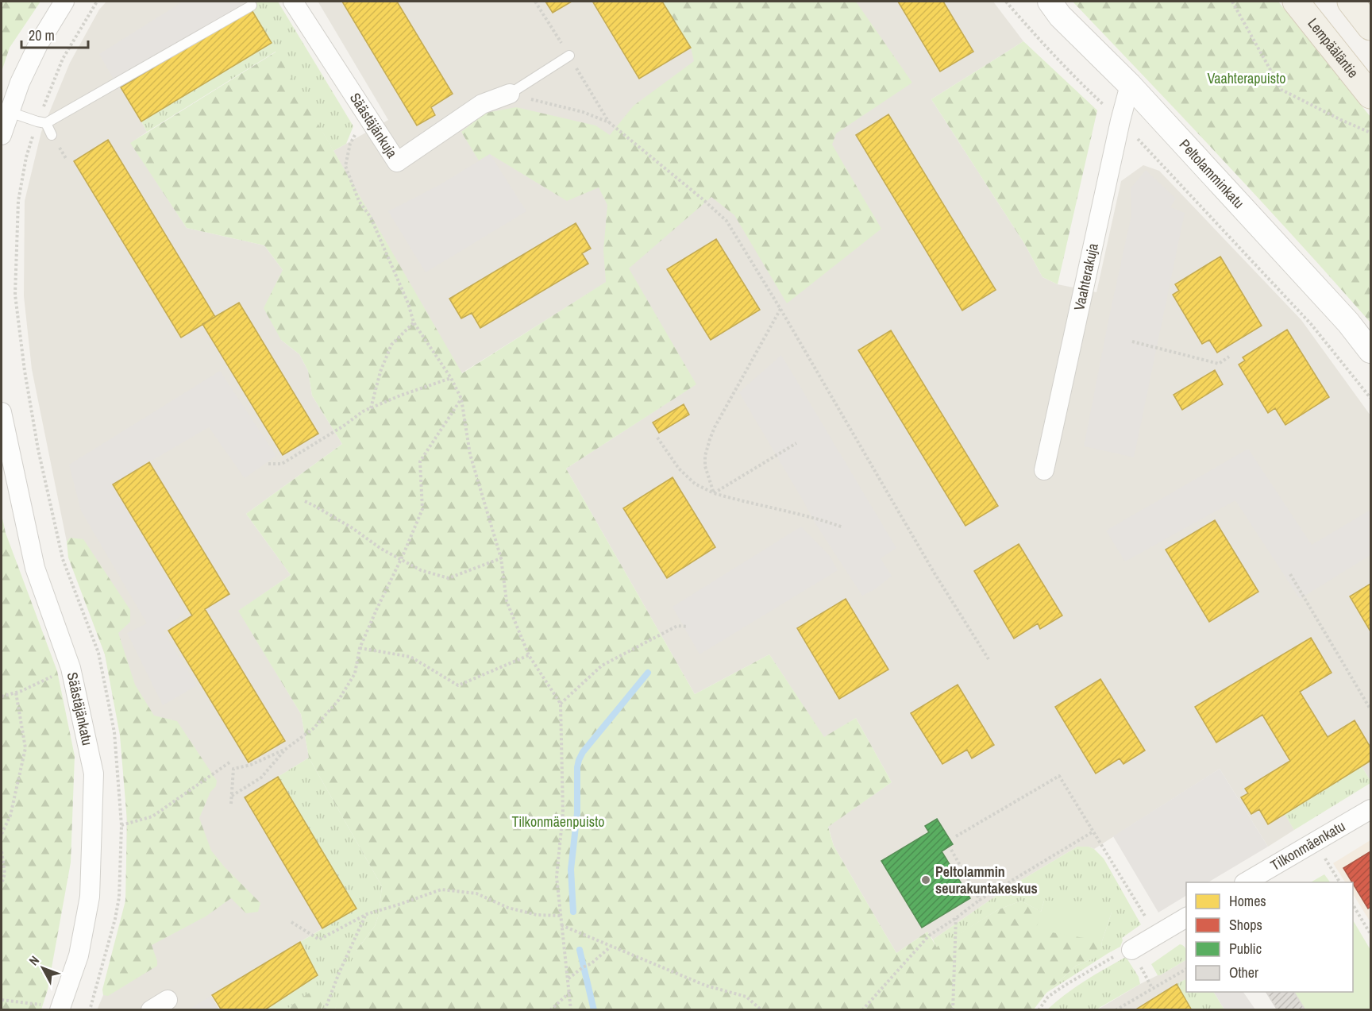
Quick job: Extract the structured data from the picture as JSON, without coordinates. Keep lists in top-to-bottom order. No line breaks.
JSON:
{"streets":{"main road":["Lempääläntie"],"street":["Säästäjänkuja","Peltolamminkatu","Vaahterakuja","Säästäjänkatu","Tilkonmäenkatu"]},"crossings":[["Peltolamminkatu","Vaahterakuja"]],"parks":["Vaahterapuisto","Tilkonmäenpuisto"],"places":["Peltolammin seurakuntakeskus"],"legend":["Homes","Shops","Public","Other"],"scale_bar":"20 m","north":"top left"}
